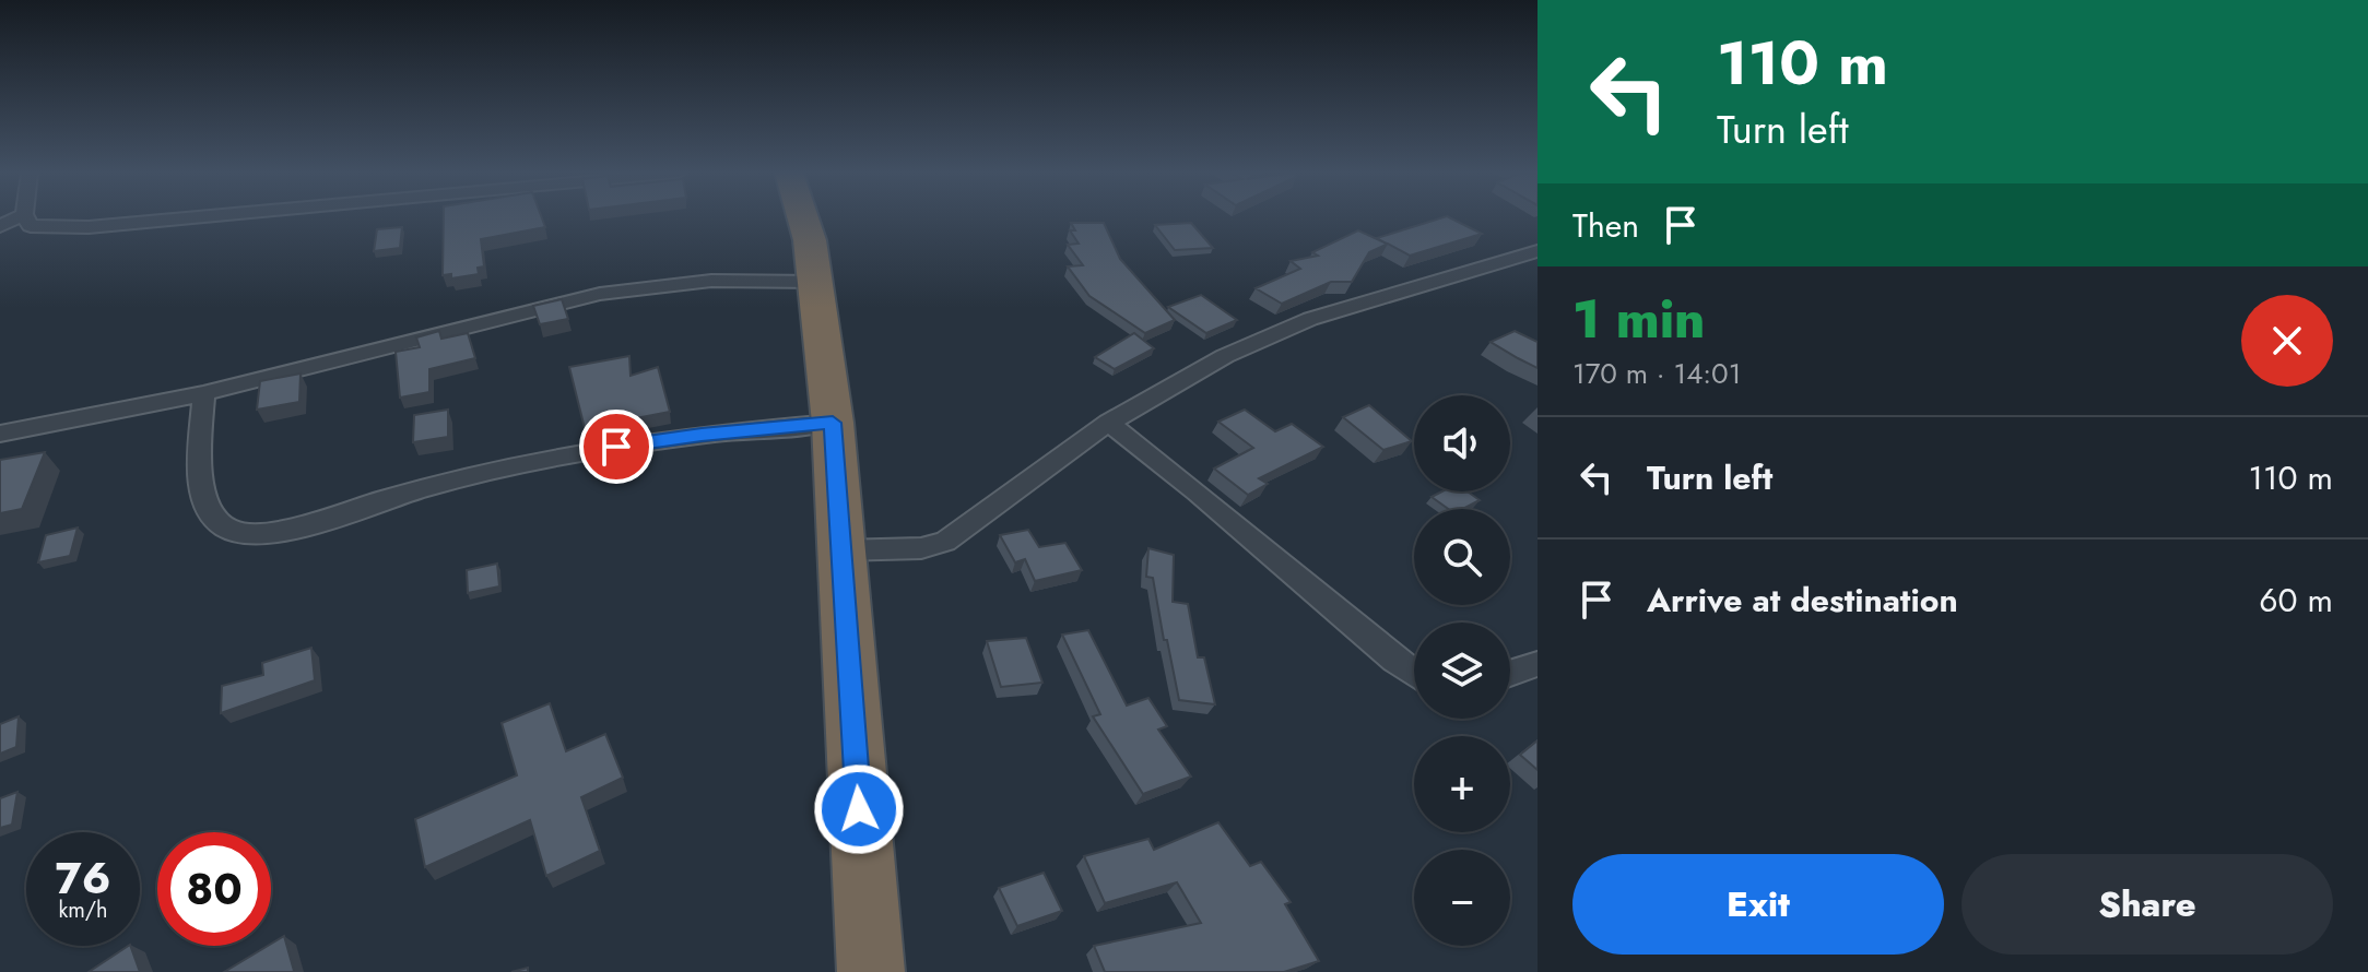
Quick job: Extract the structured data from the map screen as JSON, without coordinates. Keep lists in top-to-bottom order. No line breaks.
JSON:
{"page":{"turn":["110 m","Turn left"],"then":"Then","heading":["1 min","170 m · 14:01"],"map_buttons":["+","−"],"list":[{"name":"Turn left","value":"110 m"},{"name":"Arrive at destination","value":"60 m"}],"speed":"76 km/h","limit":"80","buttons":["Exit","Share"]}}
